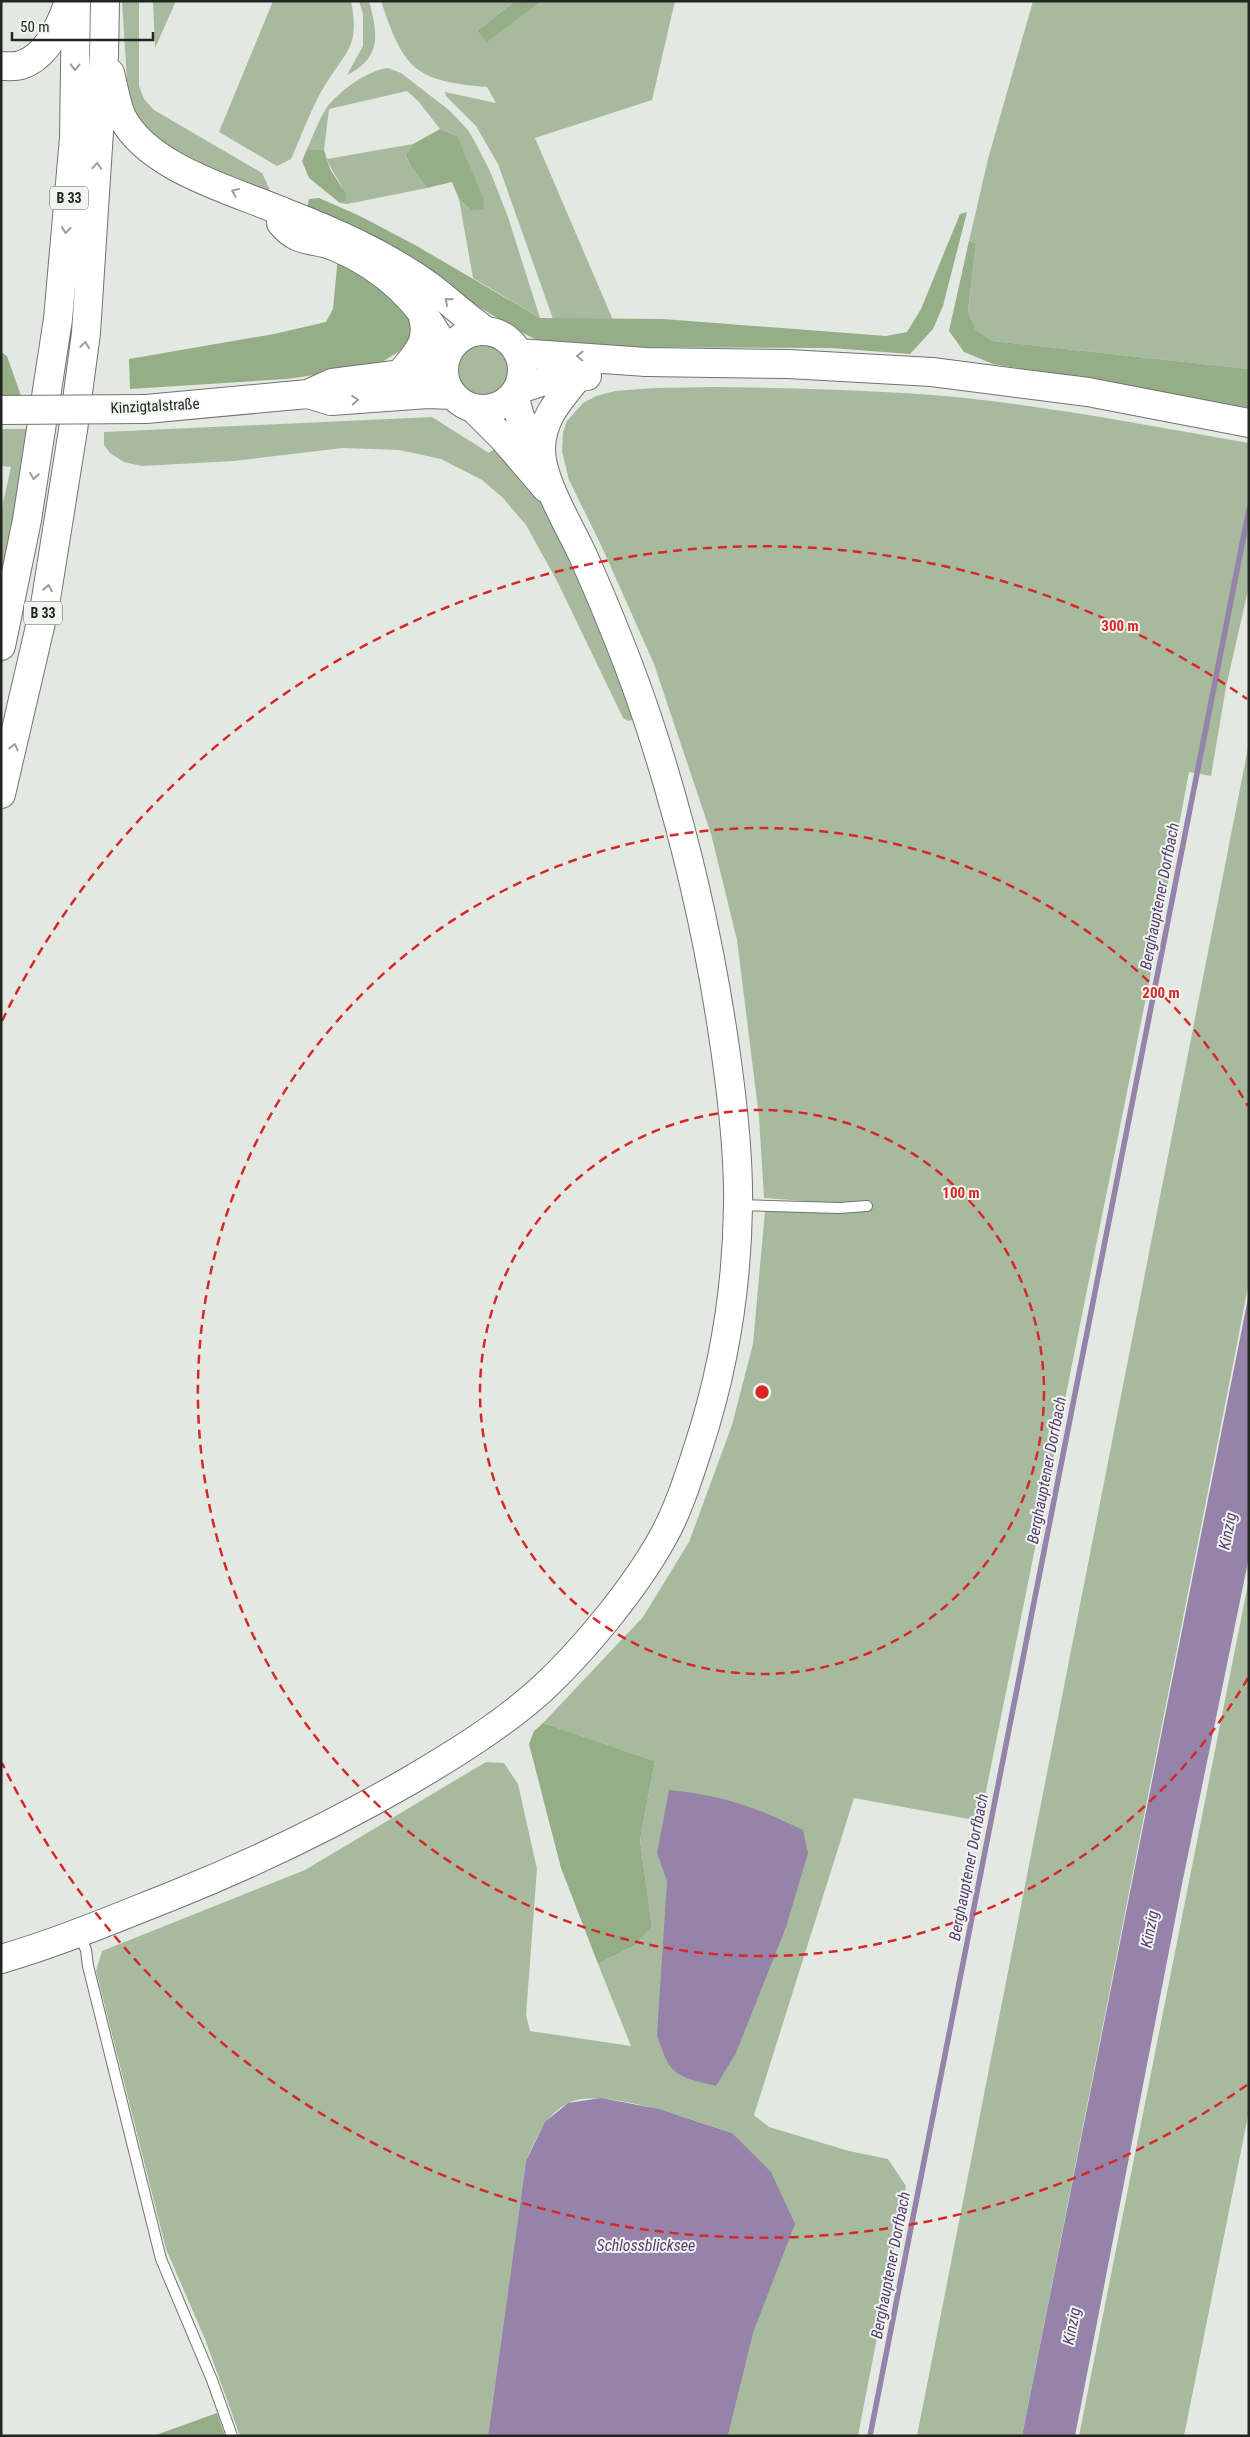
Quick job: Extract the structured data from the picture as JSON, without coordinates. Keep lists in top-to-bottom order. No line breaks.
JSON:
{"streets":{"main road":["B 33","Kinzigtalstraße"]},"water":["Berghauptener Dorfbach","Kinzig","Schlossblicksee"],"scale_bar":"50 m","rings":["300 m","200 m","100 m"]}
